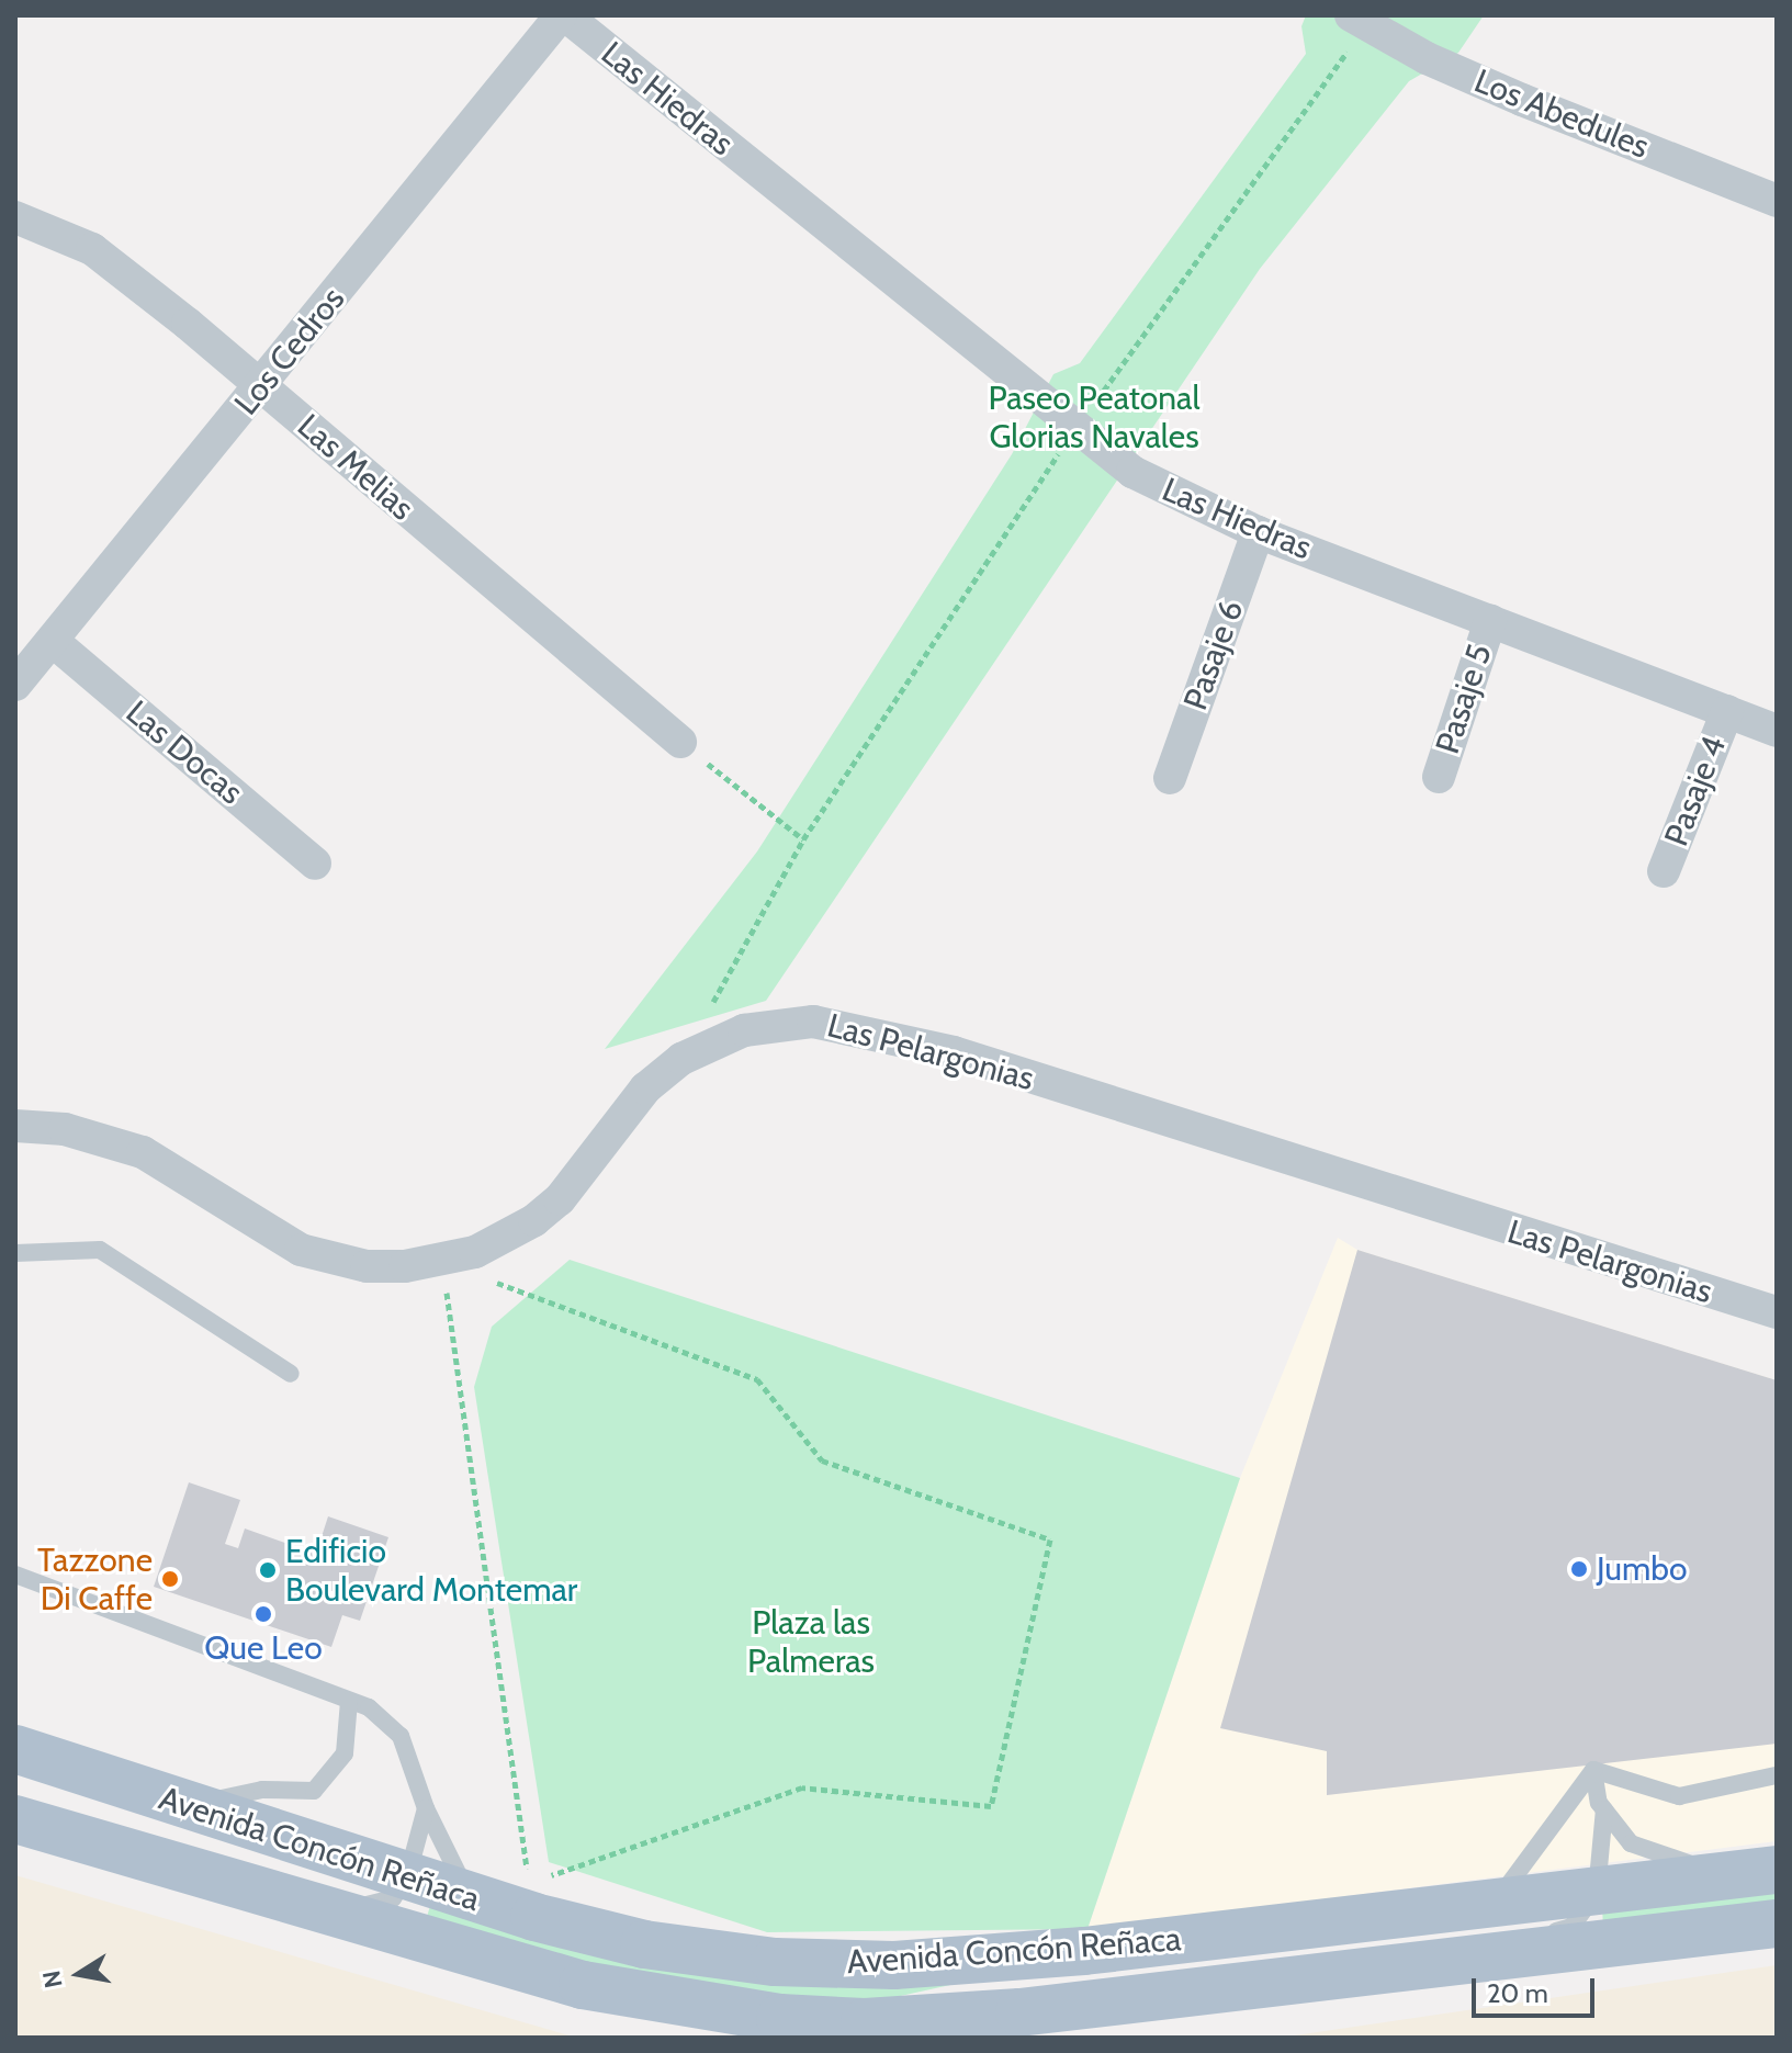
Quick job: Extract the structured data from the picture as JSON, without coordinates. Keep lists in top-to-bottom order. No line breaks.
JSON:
{"streets":{"main road":["Avenida Concón Reñaca"],"street":["Las Hiedras","Los Abedules","Los Cedros","Las Melias","Pasaje 6","Pasaje 5","Las Docas","Pasaje 4","Las Pelargonias"]},"crossings":[["Las Hiedras","Los Cedros"],["Las Hiedras","Pasaje 6"],["Las Hiedras","Pasaje 5"],["Las Hiedras","Pasaje 4"],["Los Cedros","Las Melias"],["Los Cedros","Las Docas"]],"parks":["Paseo Peatonal Glorias Navales","Plaza las Palmeras"],"places":["Jumbo","Edificio Boulevard Montemar","Tazzone Di Caffe","Que Leo"],"scale_bar":"20 m","north":"left"}
